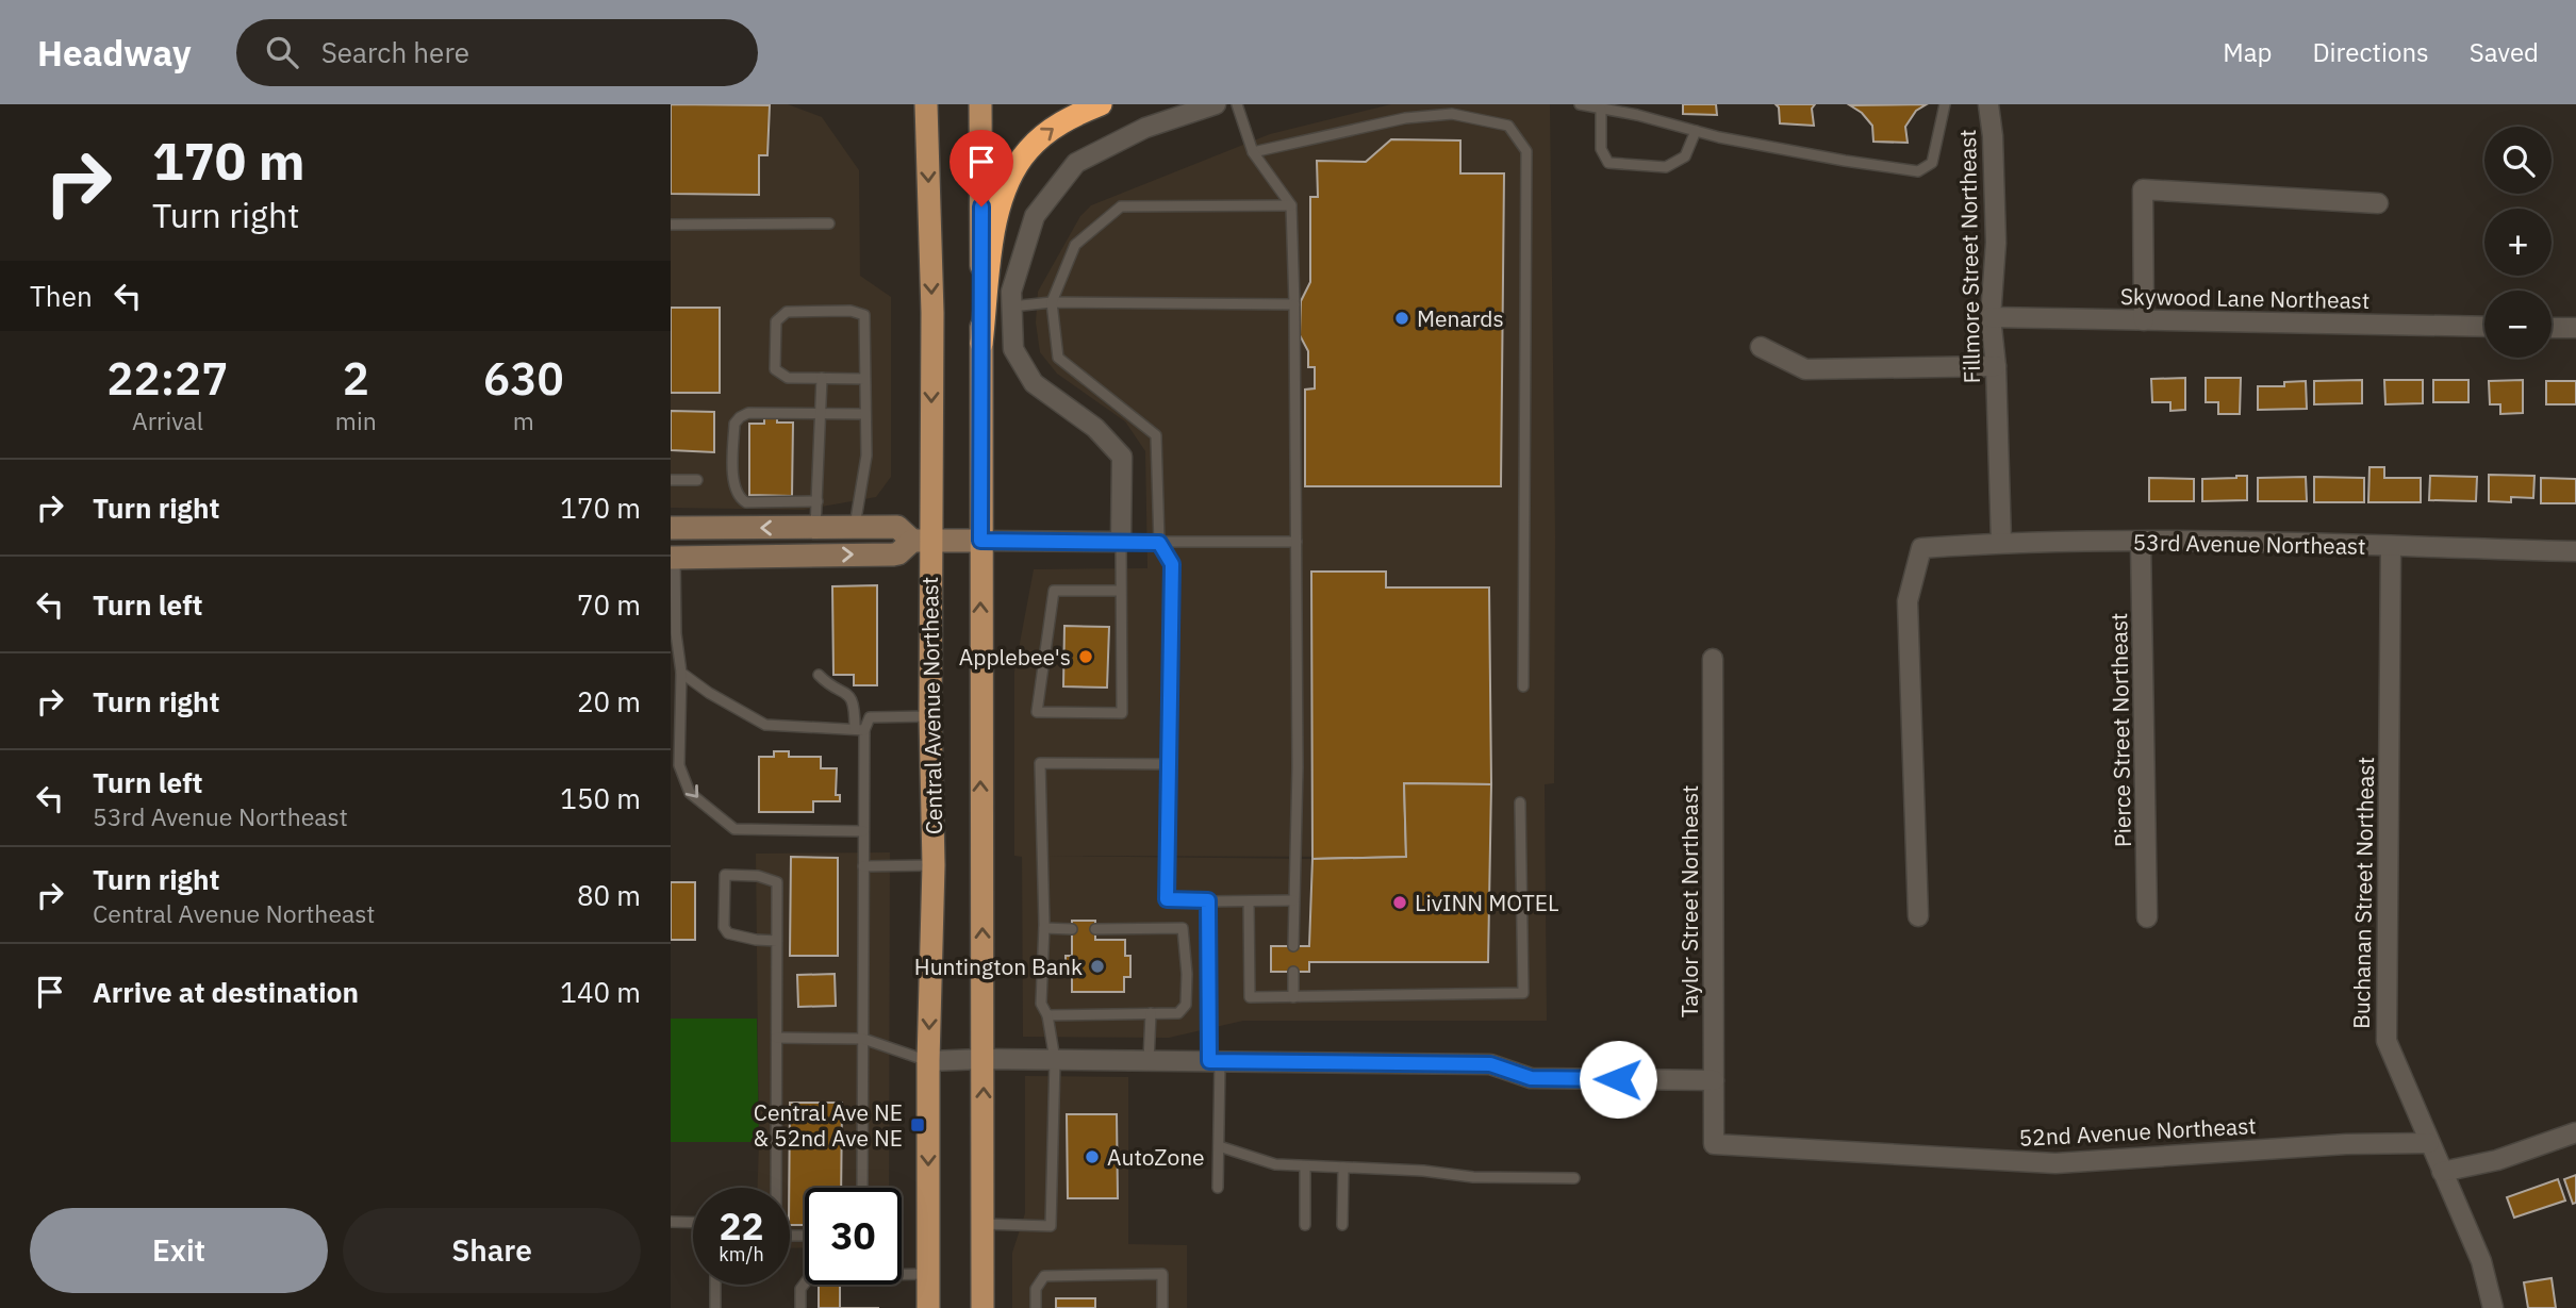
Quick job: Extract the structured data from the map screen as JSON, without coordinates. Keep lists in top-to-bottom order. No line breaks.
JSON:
{"streets":{"main road":["Central Avenue Northeast"],"street":["Fillmore Street Northeast","Skywood Lane Northeast","53rd Avenue Northeast","Pierce Street Northeast","Buchanan Street Northeast","Taylor Street Northeast","52nd Avenue Northeast"]},"crossings":[["Fillmore Street Northeast","Skywood Lane Northeast"],["Fillmore Street Northeast","53rd Avenue Northeast"],["53rd Avenue Northeast","Pierce Street Northeast"],["53rd Avenue Northeast","Buchanan Street Northeast"],["Buchanan Street Northeast","52nd Avenue Northeast"],["Taylor Street Northeast","52nd Avenue Northeast"]],"places":{"other":["Menards","Applebee's","LivINN MOTEL","Huntington Bank","AutoZone"],"transit":["Central Ave NE & 52nd Ave NE"]},"page":{"header":"Headway","search":"Search here","nav":["Map","Directions","Saved"],"turn":["170 m","Turn right"],"map_buttons":["+","−"],"then":"Then","eta":["22:27","Arrival","2","min","630","m"],"list":[{"name":"Turn right","value":"170 m"},{"name":"Turn left","value":"70 m"},{"name":"Turn right","value":"20 m"},{"name":"Turn left","note":"53rd Avenue Northeast","value":"150 m"},{"name":"Turn right","note":"Central Avenue Northeast","value":"80 m"},{"name":"Arrive at destination","value":"140 m"}],"speed":"22 km/h","limit":"30","buttons":["Exit","Share"]}}
